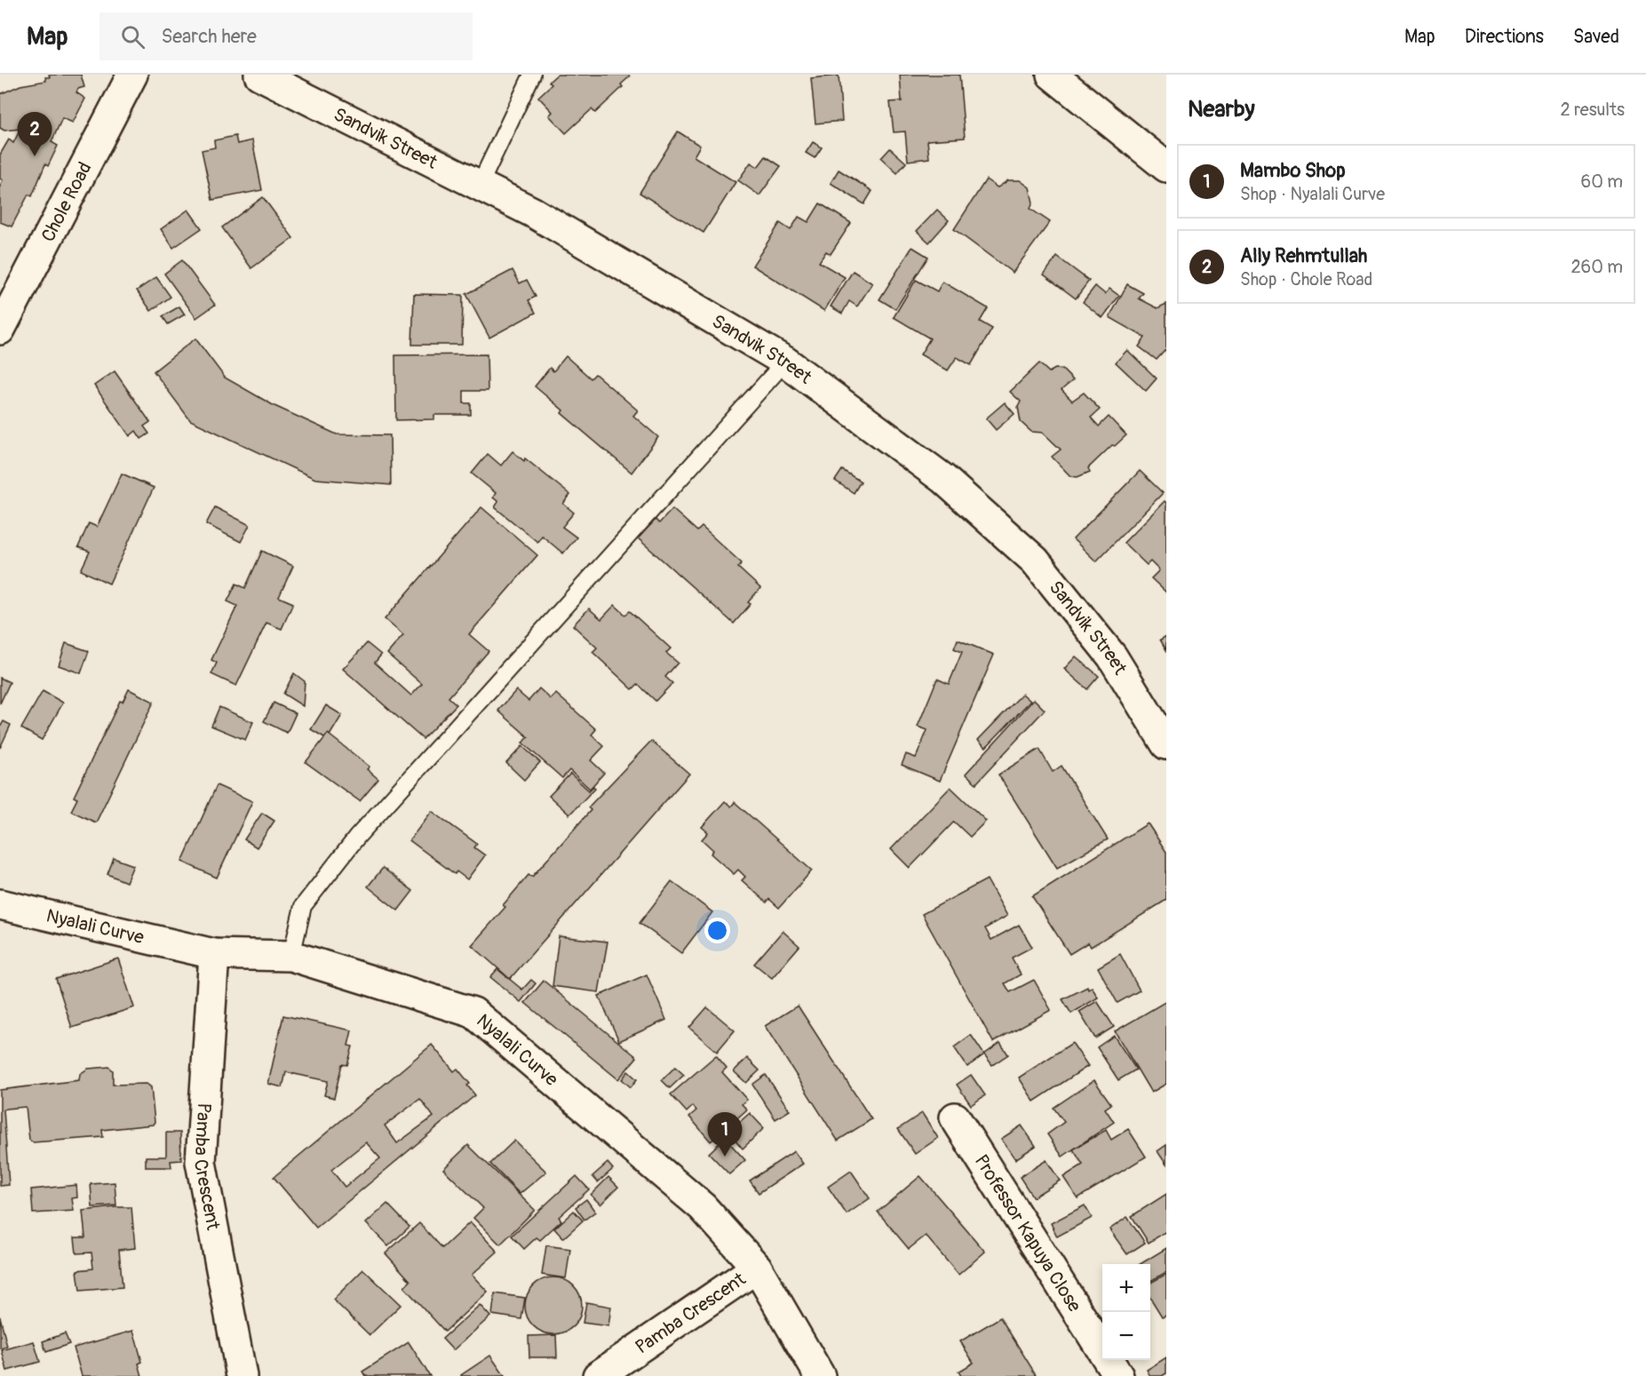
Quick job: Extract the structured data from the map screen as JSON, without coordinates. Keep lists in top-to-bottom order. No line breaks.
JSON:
{"streets":{"street":["Sandvik Street","Chole Road","Nyalali Curve","Pamba Crescent","Professor Kapuya Close"]},"crossings":[["Nyalali Curve","Pamba Crescent"]],"page":{"header":"Map","search":"Search here","nav":["Map","Directions","Saved"],"heading":["Nearby","2 results"],"pins":["2","1"],"list":[{"mark":"1","name":"Mambo Shop","note":"Shop · Nyalali Curve","value":"60 m"},{"mark":"2","name":"Ally Rehmtullah","note":"Shop · Chole Road","value":"260 m"}],"map_buttons":["+","−"]}}
